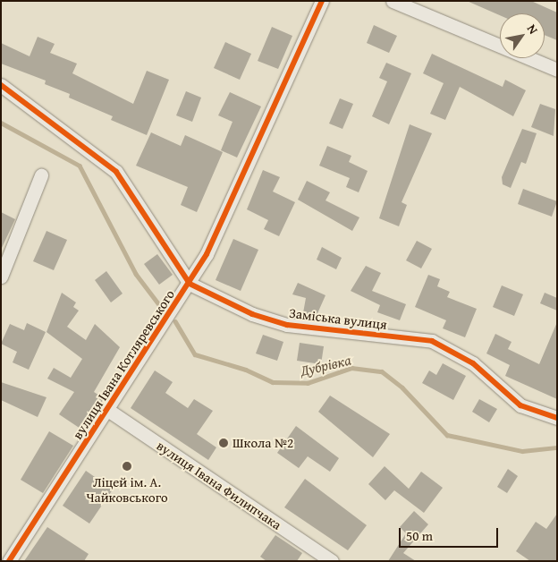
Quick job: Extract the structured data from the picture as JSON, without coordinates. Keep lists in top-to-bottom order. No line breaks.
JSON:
{"streets":{"street":["Заміська вулиця","вулиця Івана Котляревського","вулиця Івана Филипчака"]},"crossings":[["Заміська вулиця","вулиця Івана Котляревського"],["вулиця Івана Котляревського","вулиця Івана Филипчака"]],"water":["Дубрівка"],"places":["Школа №2","Ліцей ім. А. Чайковського"],"scale_bar":"50 m","north":"top right"}
